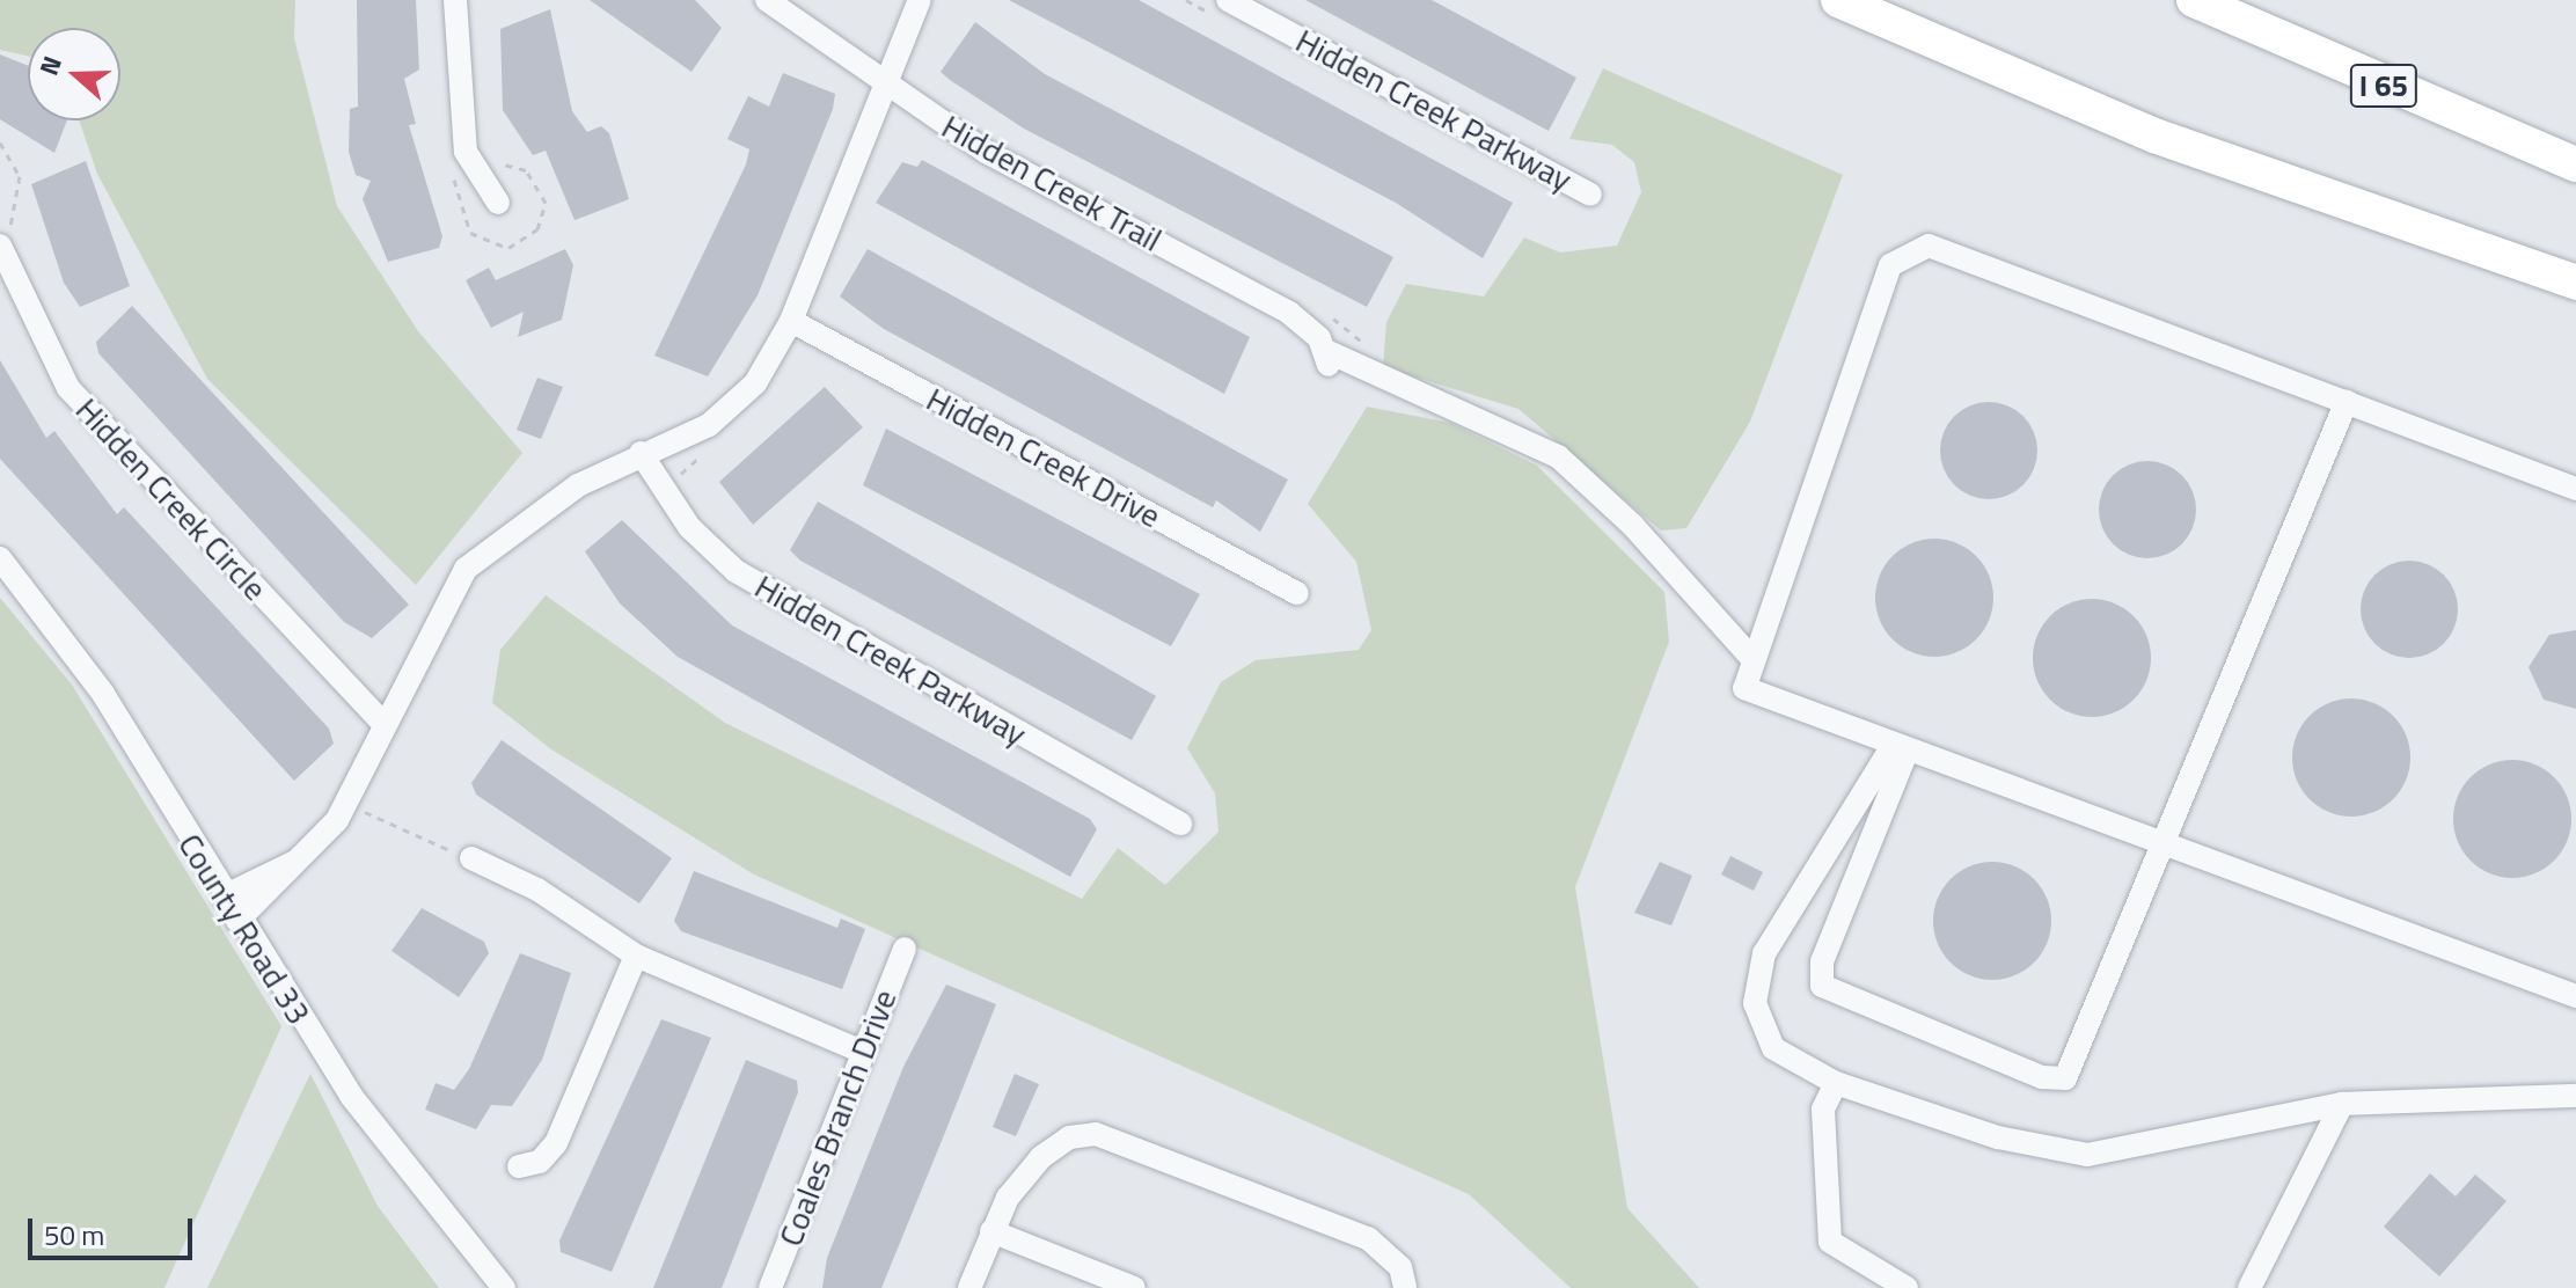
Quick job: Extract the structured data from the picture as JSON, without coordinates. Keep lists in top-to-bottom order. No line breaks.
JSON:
{"streets":{"highway":["I 65"],"street":["Hidden Creek Parkway","Hidden Creek Trail","Hidden Creek Drive","Hidden Creek Circle","County Road 33","Coales Branch Drive"]},"scale_bar":"50 m","north":"left"}
